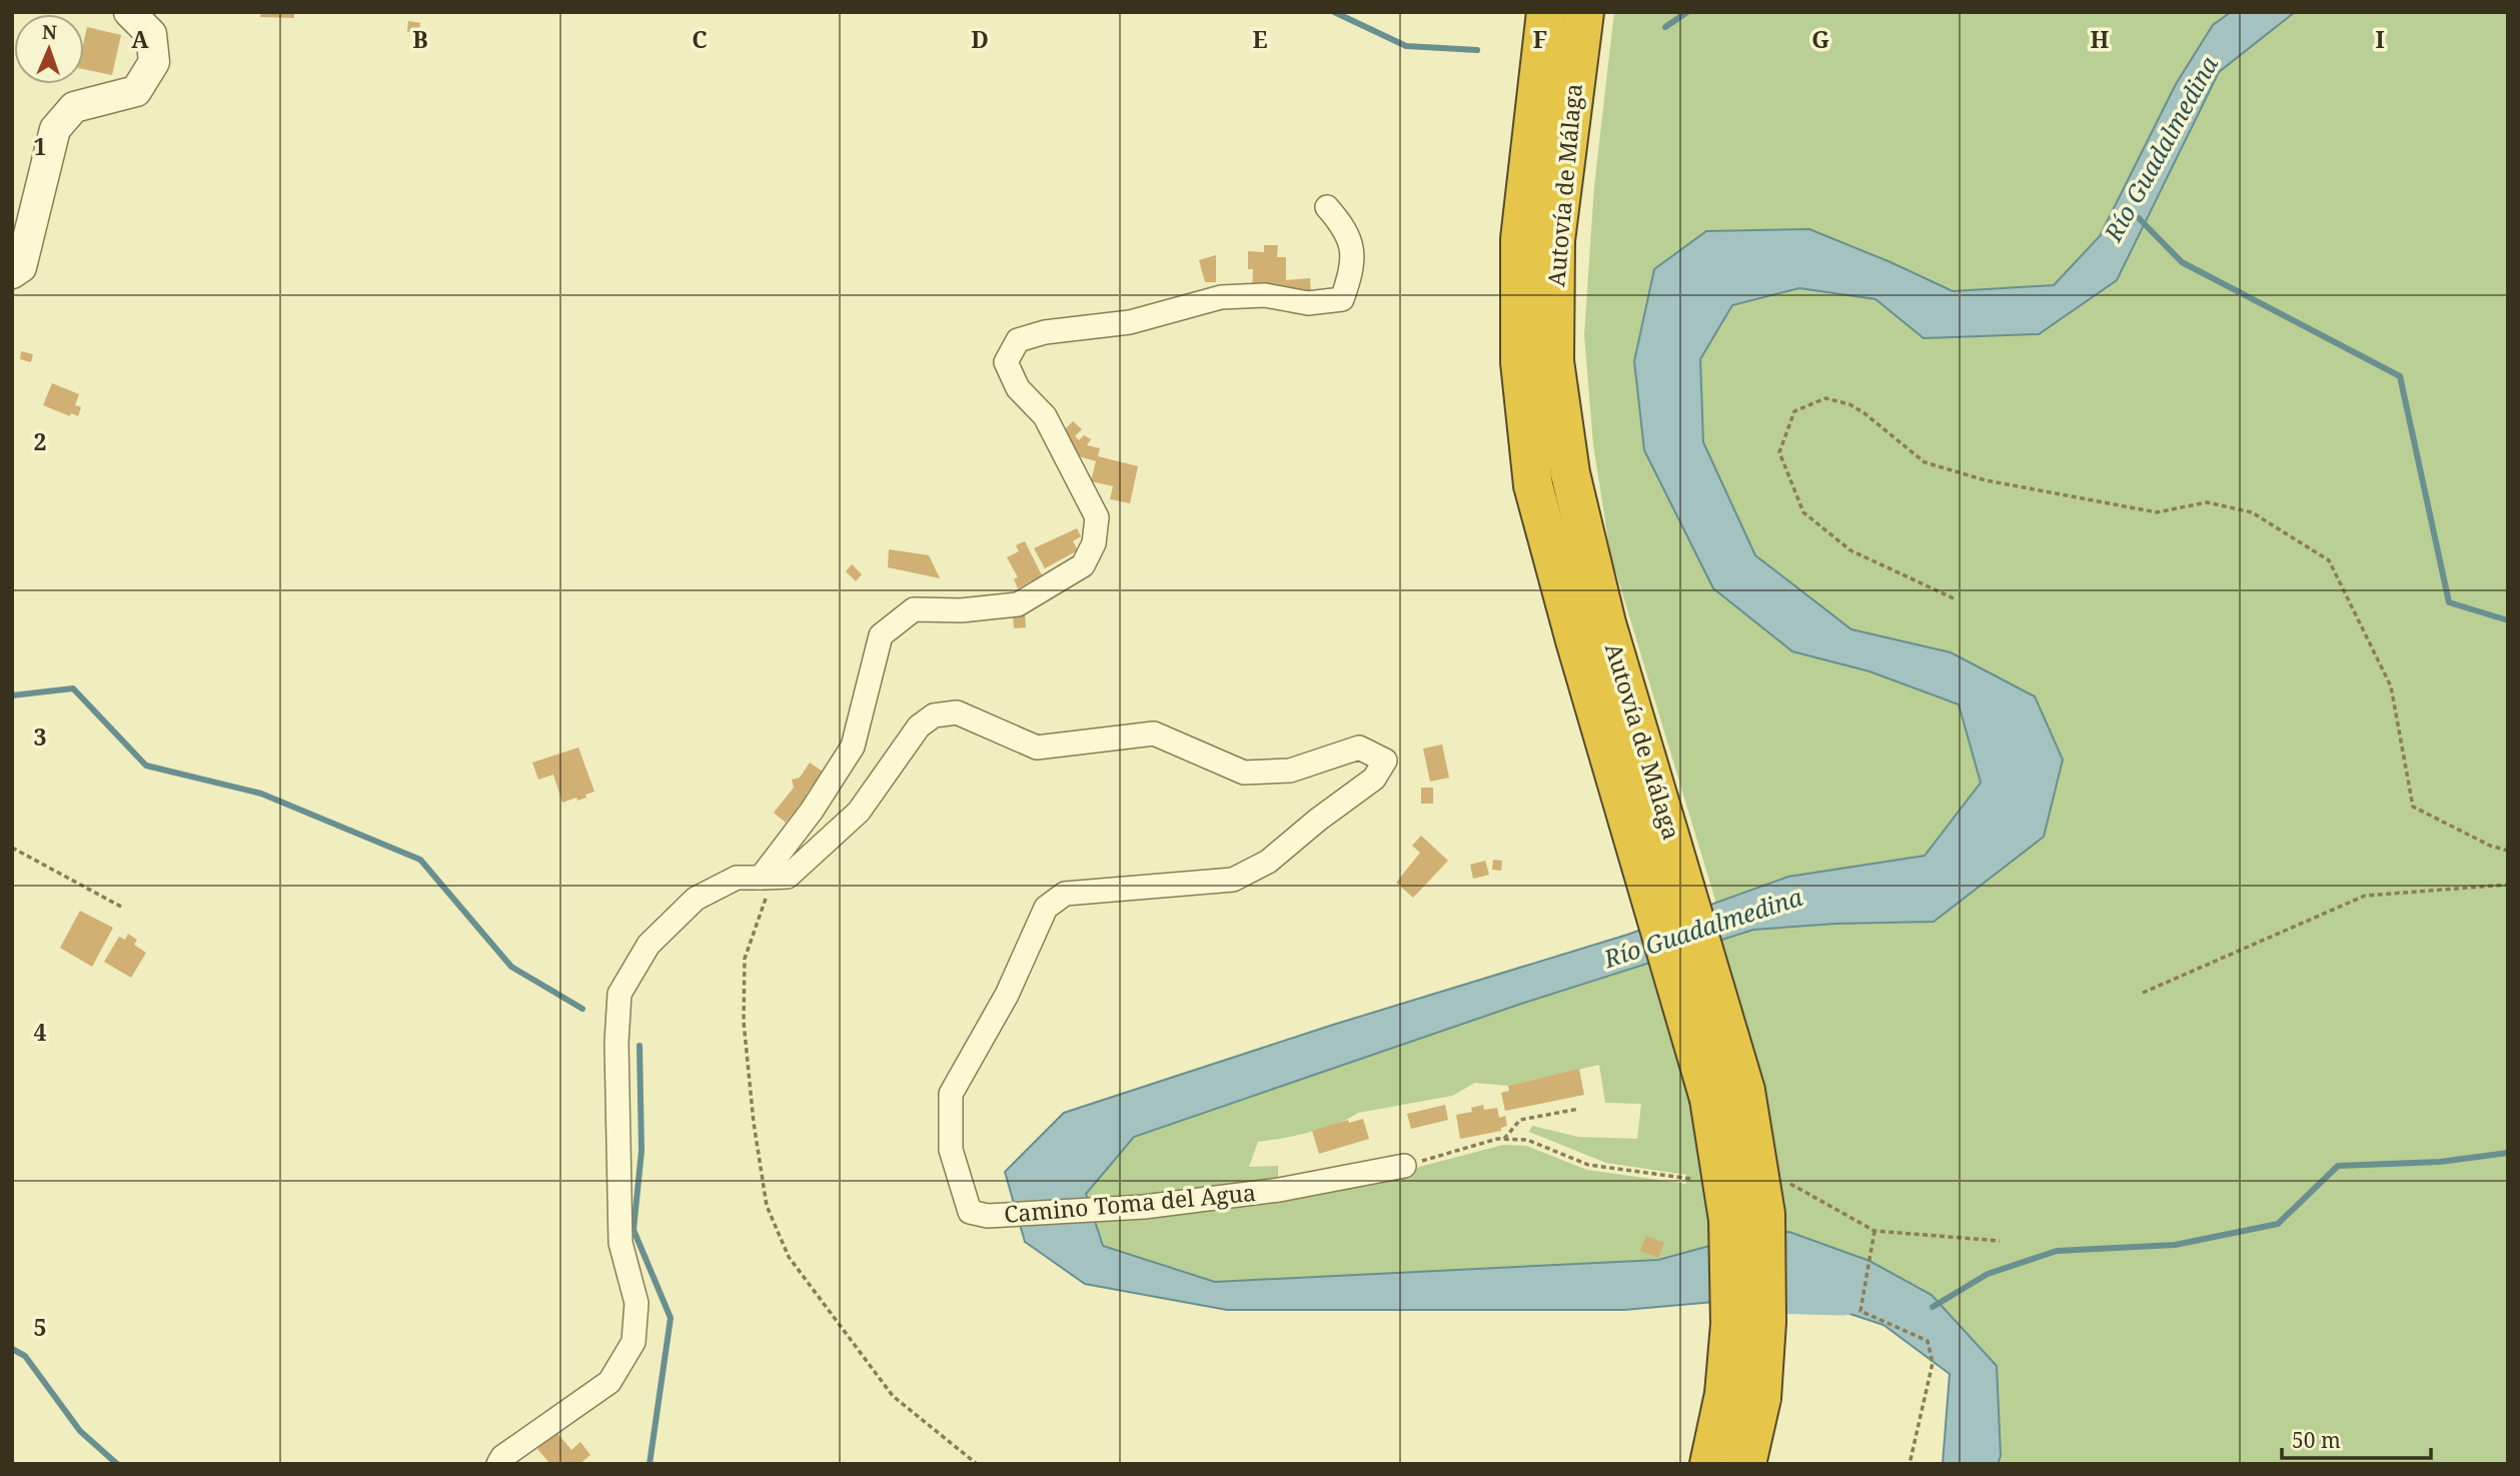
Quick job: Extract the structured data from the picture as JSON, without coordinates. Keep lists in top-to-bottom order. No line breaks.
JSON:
{"streets":{"highway":["Autovía de Málaga"],"street":["Camino Toma del Agua"]},"water":["Río Guadalmedina"],"scale_bar":"50 m","north":"top","grid":{"columns":["A","B","C","D","E","F","G","H","I"],"rows":["1","2","3","4","5"]}}
